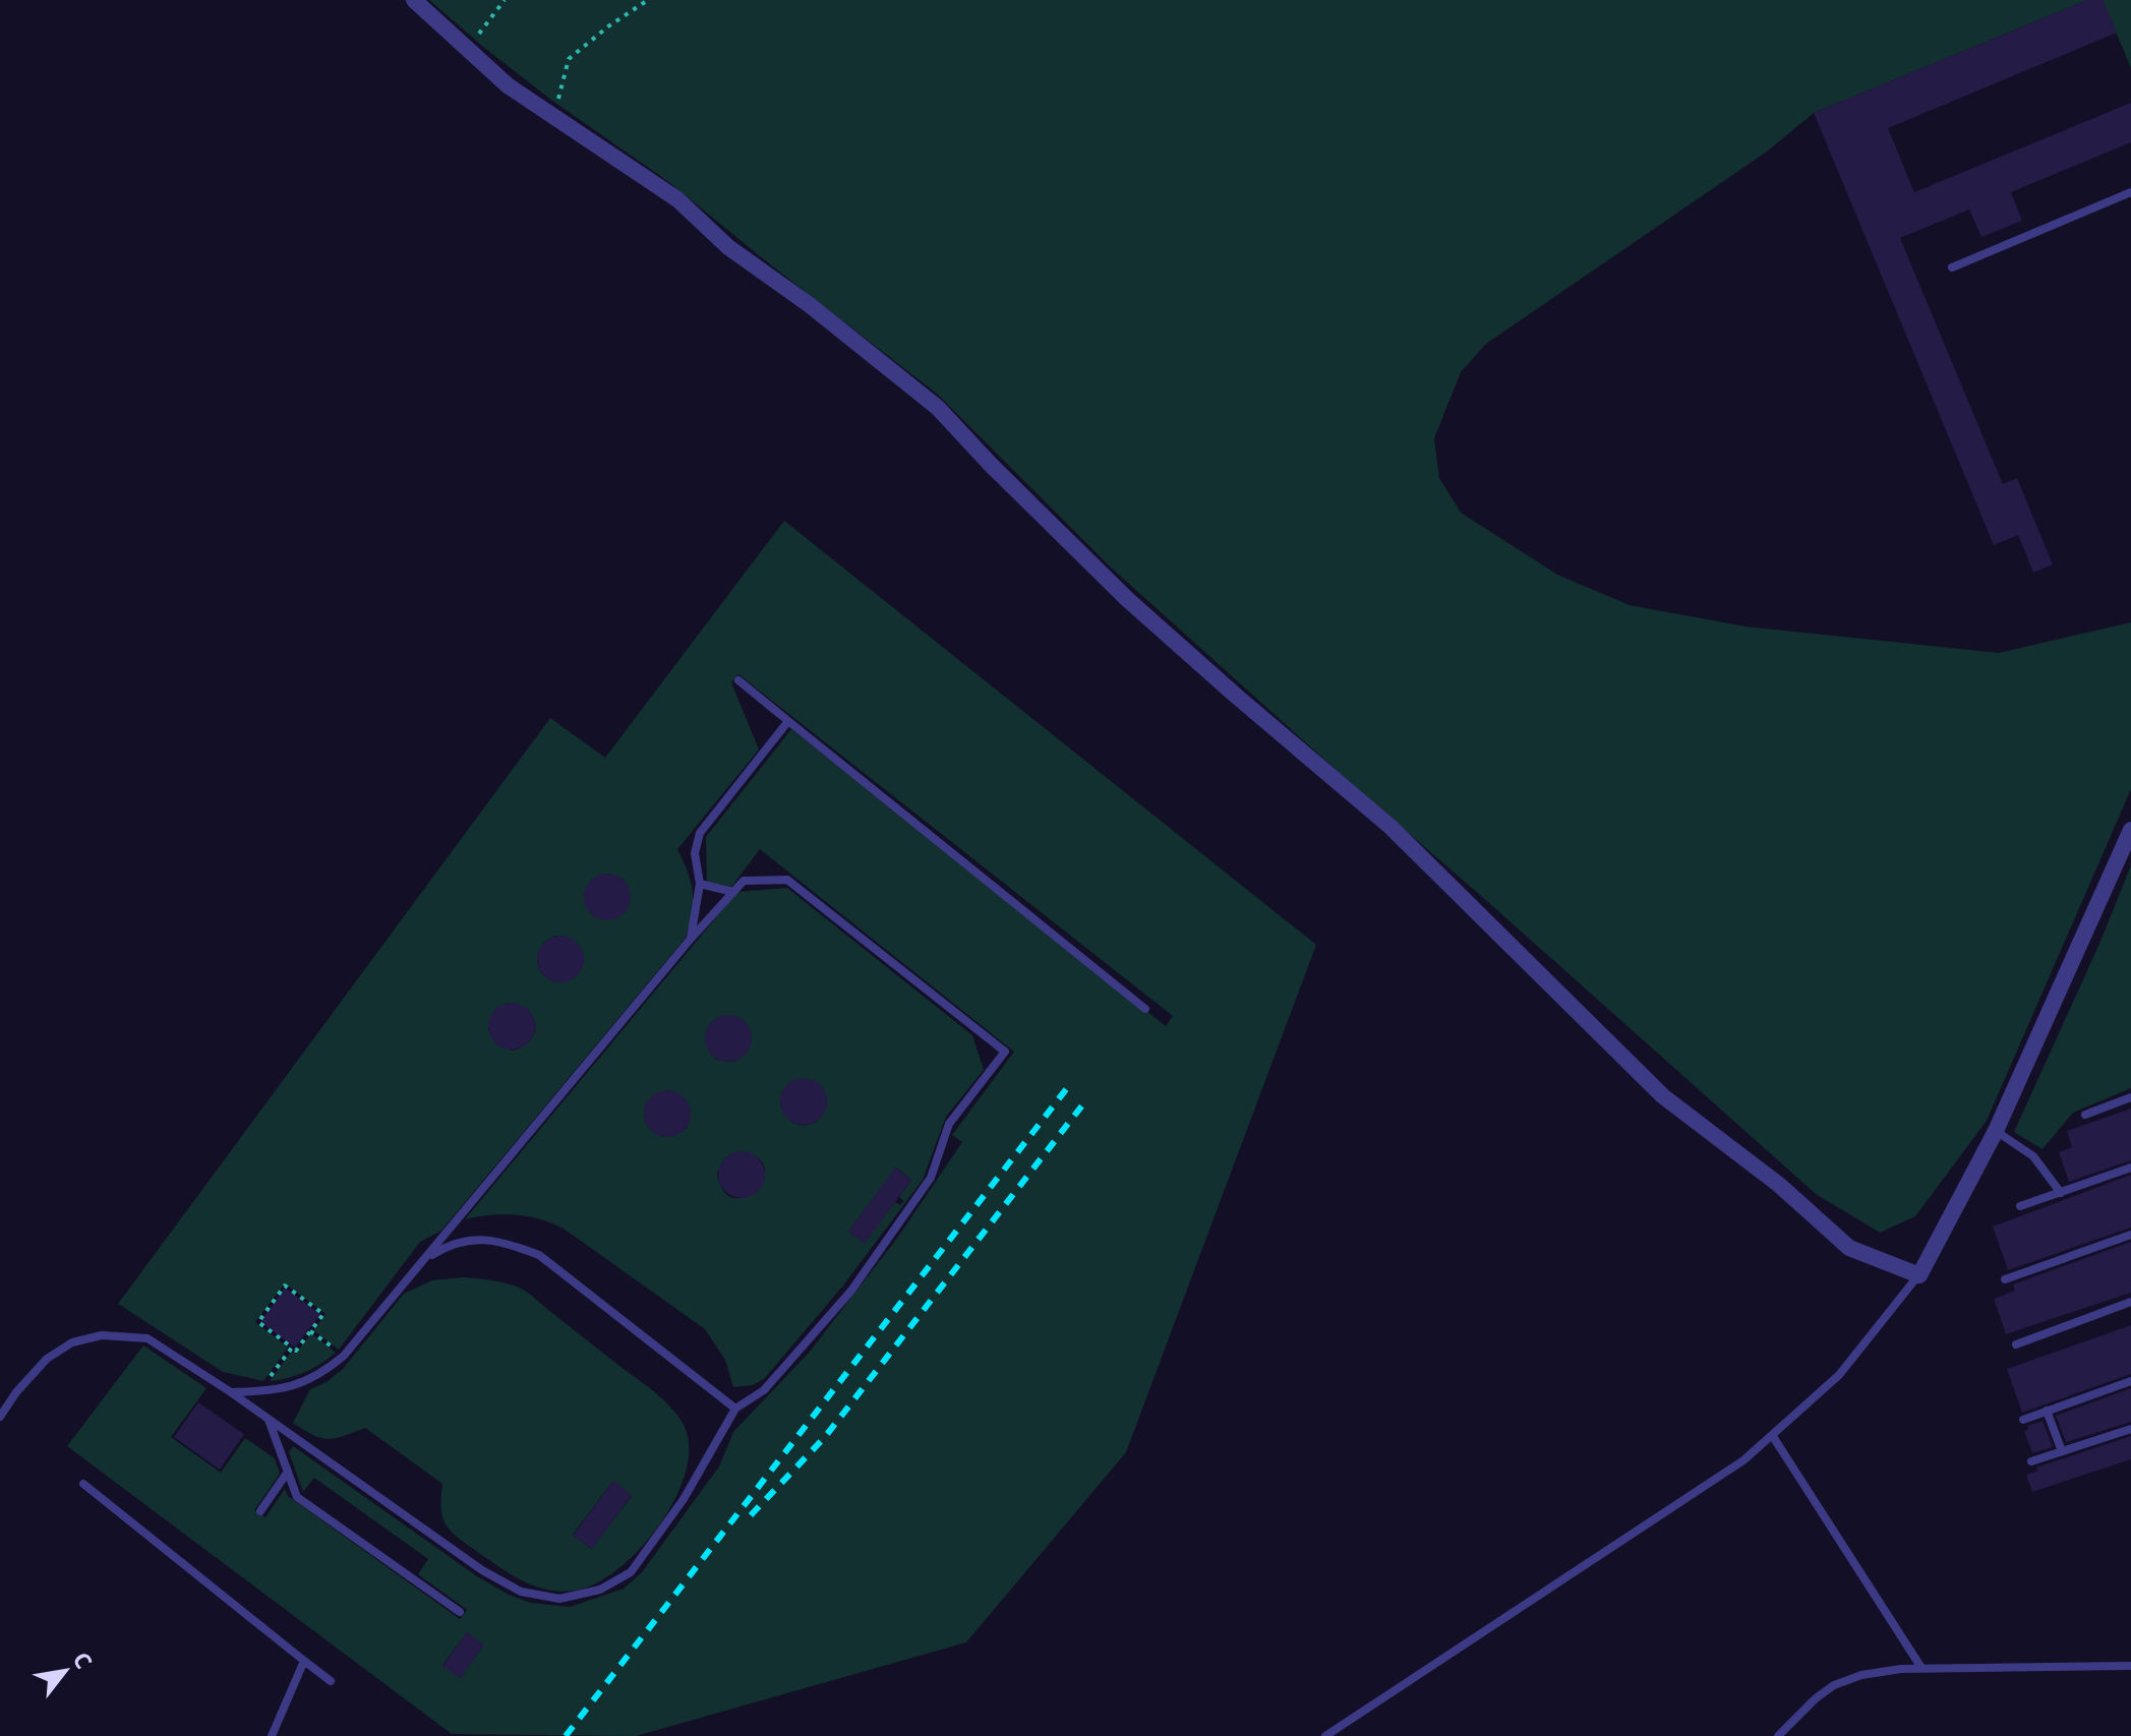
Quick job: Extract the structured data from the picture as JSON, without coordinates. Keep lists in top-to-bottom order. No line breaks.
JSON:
{"north":"top right"}
